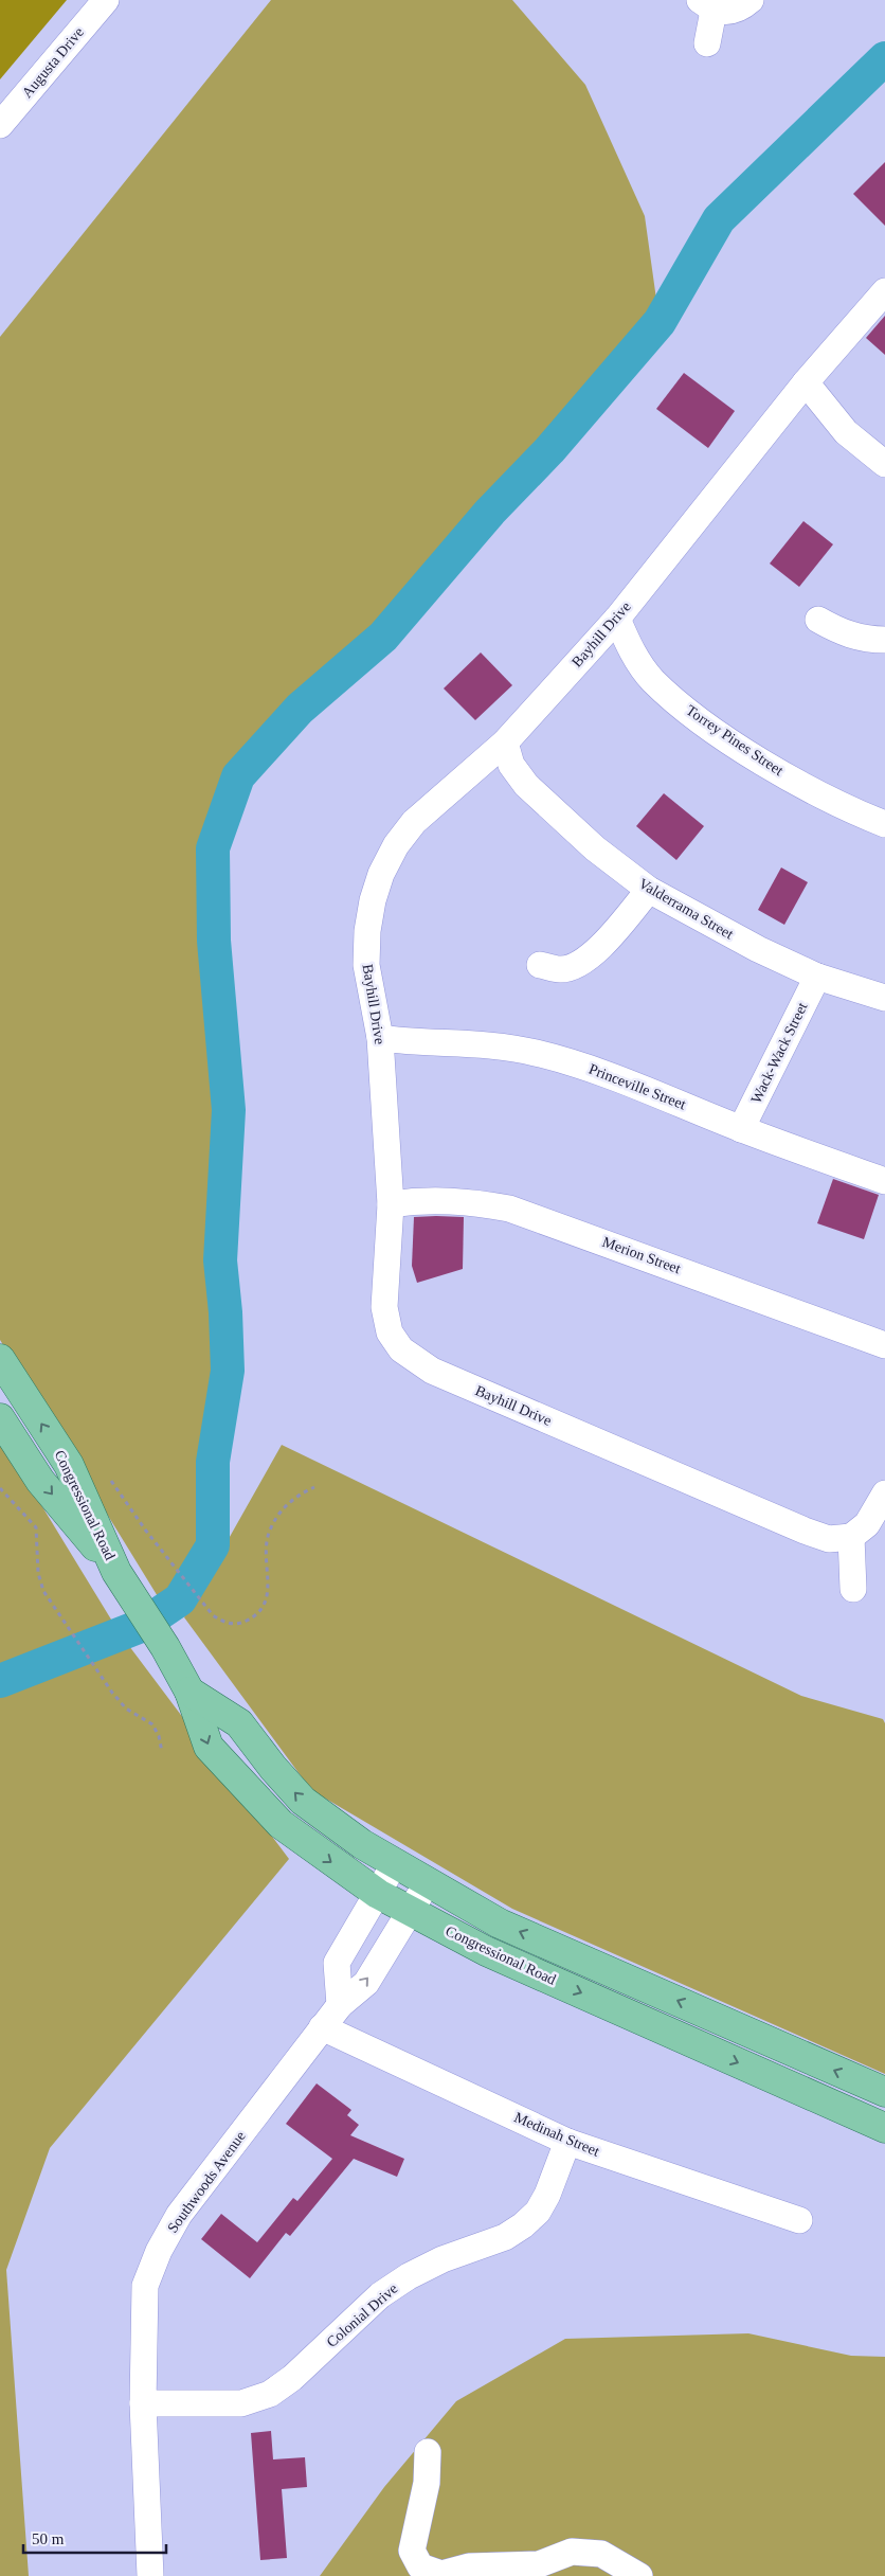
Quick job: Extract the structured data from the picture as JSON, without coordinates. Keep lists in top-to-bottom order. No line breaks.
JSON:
{"streets":{"main road":["Congressional Road"],"street":["Augusta Drive","Bayhill Drive","Torrey Pines Street","Valderrama Street","Wack-Wack Street","Princeville Street","Merion Street","Medinah Street","Southwoods Avenue","Colonial Drive"]},"crossings":[["Bayhill Drive","Torrey Pines Street"],["Bayhill Drive","Valderrama Street"],["Bayhill Drive","Princeville Street"],["Bayhill Drive","Merion Street"],["Valderrama Street","Wack-Wack Street"],["Wack-Wack Street","Princeville Street"],["Congressional Road","Southwoods Avenue"],["Medinah Street","Southwoods Avenue"],["Medinah Street","Colonial Drive"],["Southwoods Avenue","Colonial Drive"]],"scale_bar":"50 m"}
